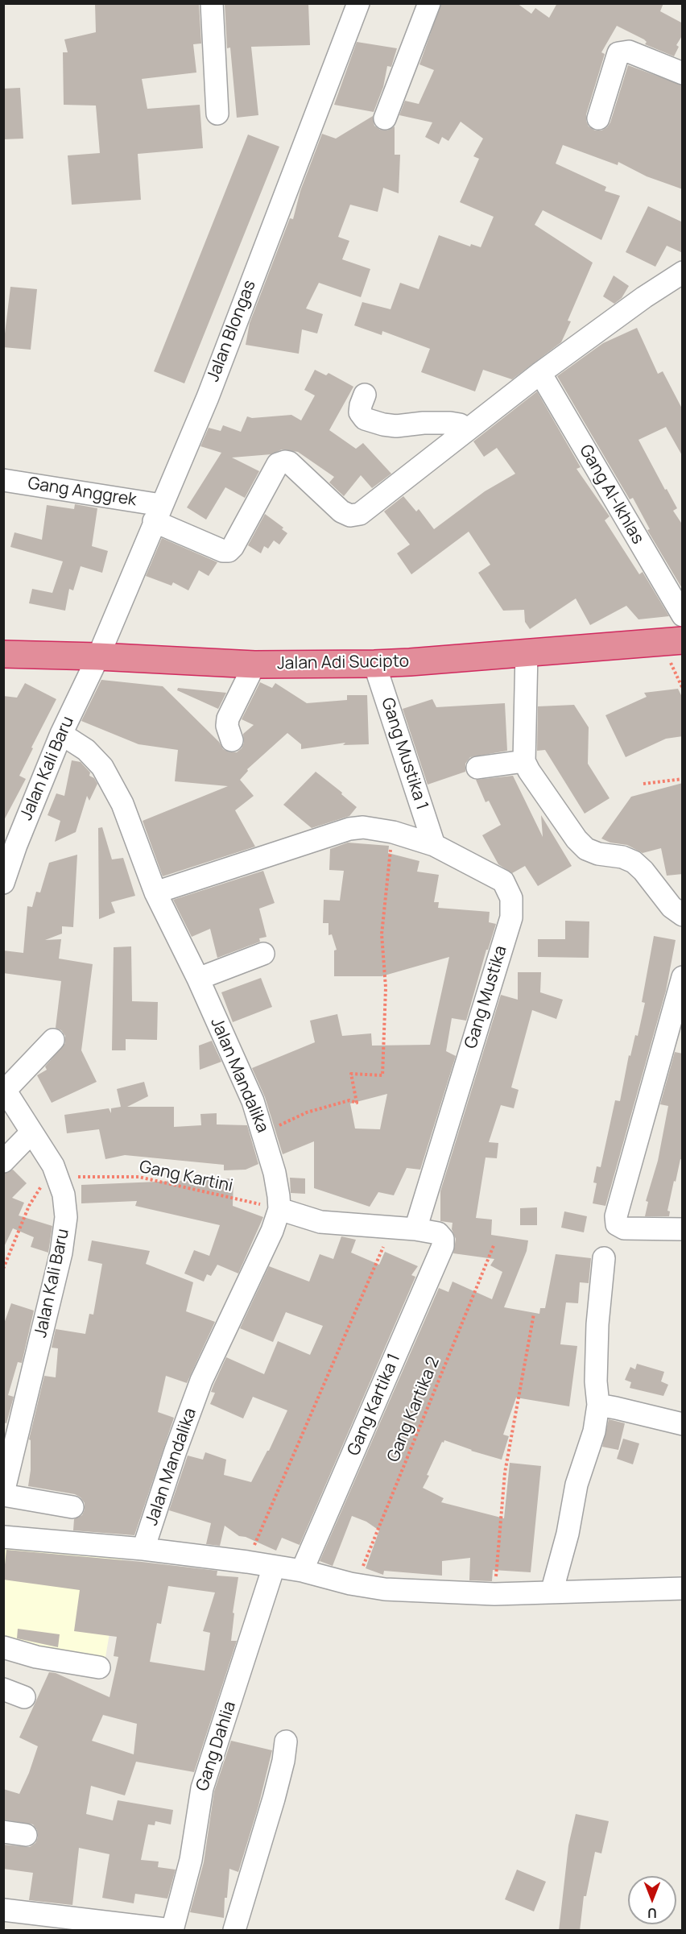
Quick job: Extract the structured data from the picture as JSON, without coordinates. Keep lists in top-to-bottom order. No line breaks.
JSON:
{"streets":{"highway":["Jalan Adi Sucipto"],"street":["Jalan Blongas","Gang Anggrek","Gang Al-Ikhlas","Gang Mustika 1","Jalan Kali Baru","Gang Mustika","Jalan Mandalika","Gang Kartika 1","Gang Dahlia"],"path":["Gang Kartini","Gang Kartika 2"]},"crossings":[["Jalan Blongas","Gang Anggrek"],["Jalan Blongas","Jalan Adi Sucipto"],["Jalan Blongas","Jalan Kali Baru"],["Jalan Adi Sucipto","Gang Mustika 1"],["Jalan Adi Sucipto","Jalan Kali Baru"],["Gang Mustika 1","Gang Mustika"],["Jalan Kali Baru","Jalan Mandalika"],["Jalan Kali Baru","Gang Kartini"],["Gang Mustika","Jalan Mandalika"],["Gang Mustika","Gang Kartika 1"],["Jalan Mandalika","Gang Kartini"]],"north":"bottom"}
